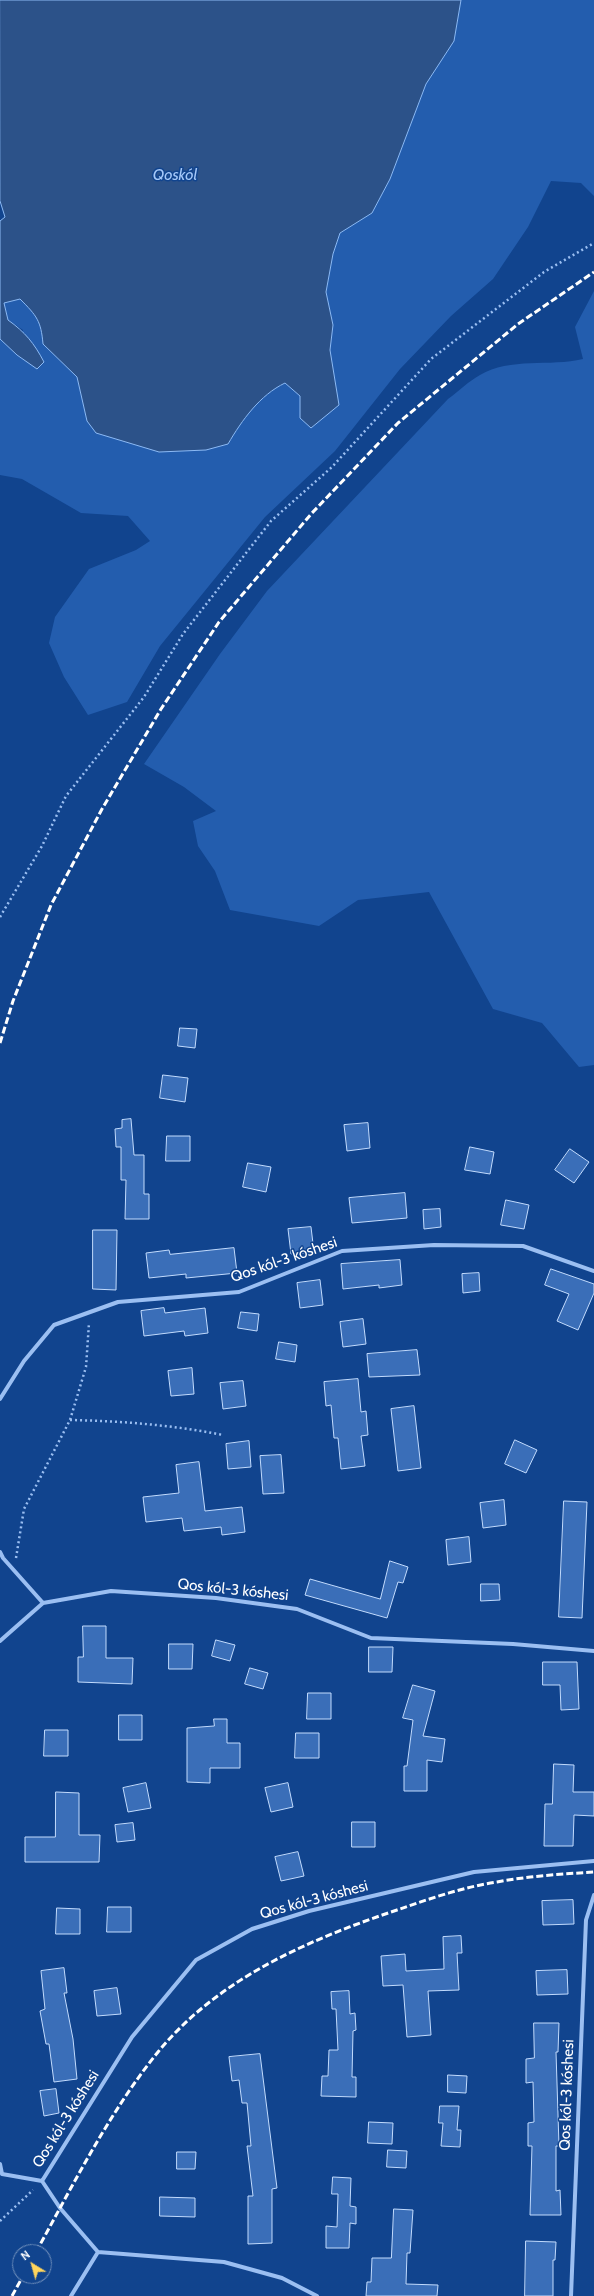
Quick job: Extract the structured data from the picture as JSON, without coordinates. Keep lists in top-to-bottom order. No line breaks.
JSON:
{"streets":{"street":["Qos kól-3 kóshesi"]},"water":["Qoskól"],"north":"top left"}
